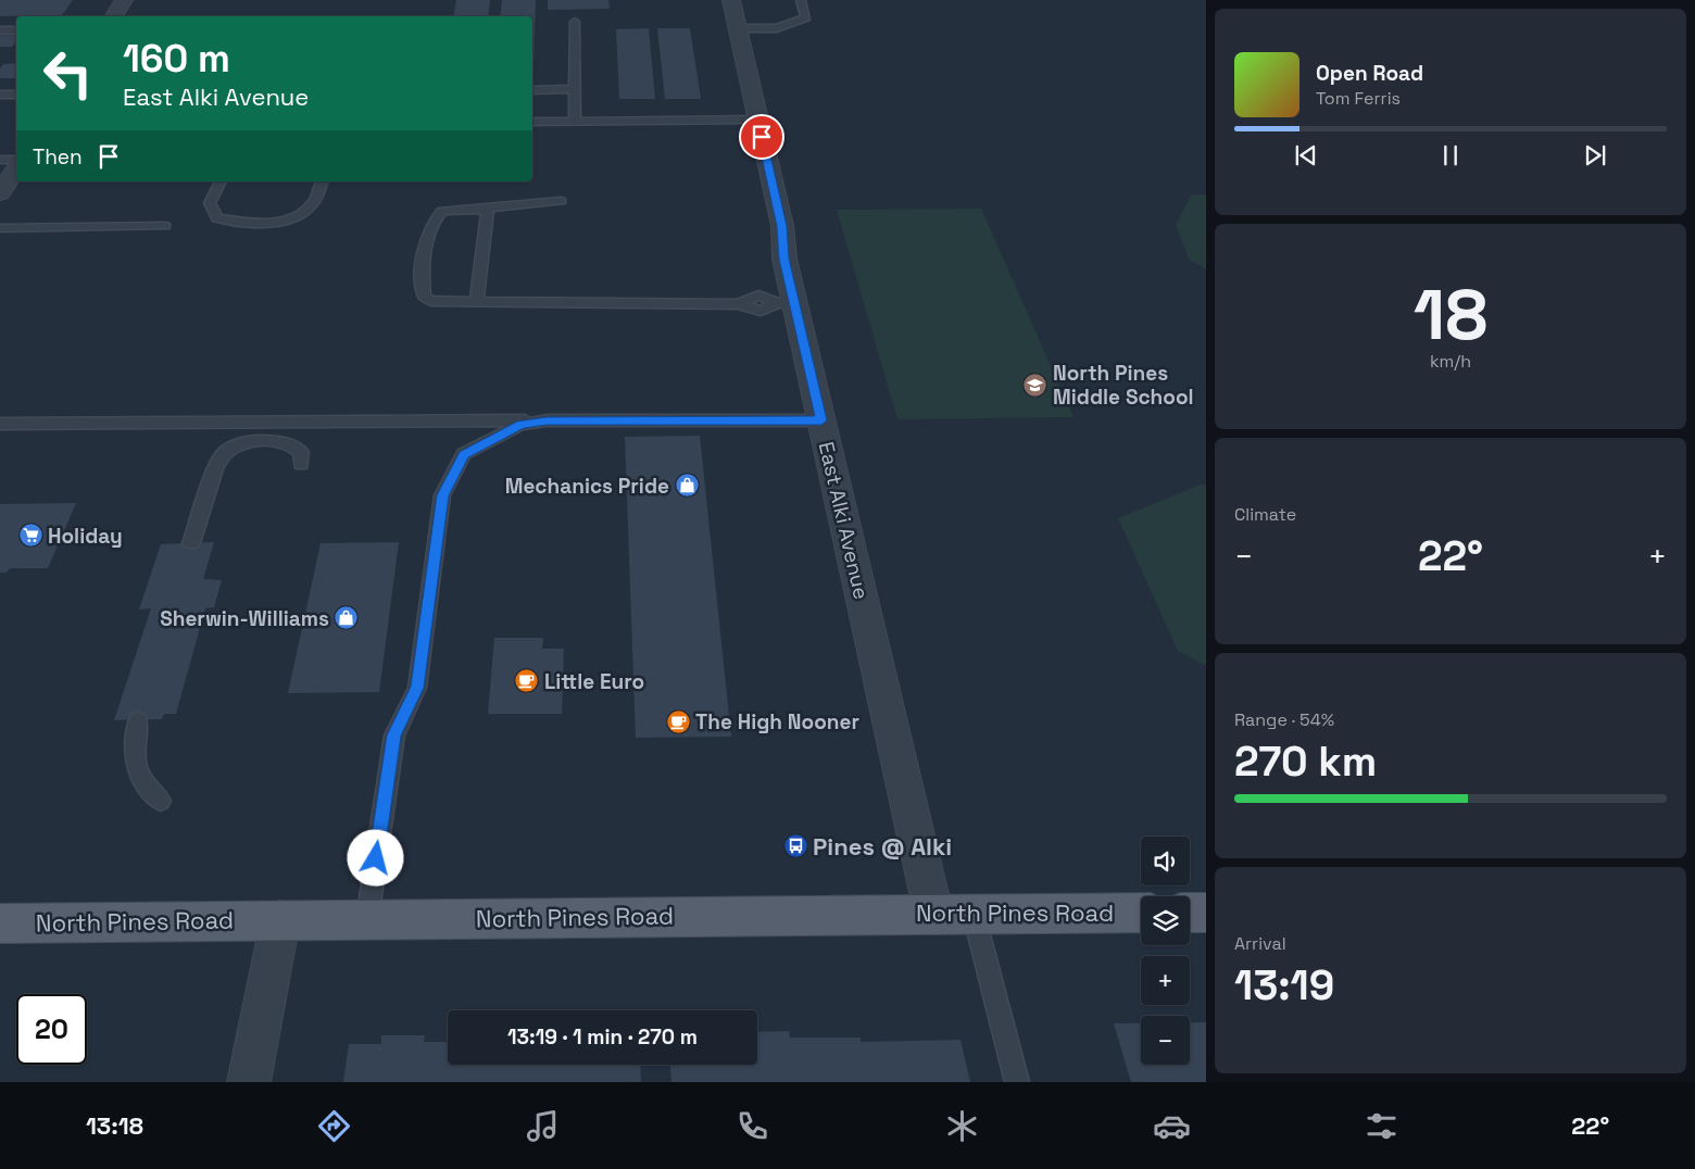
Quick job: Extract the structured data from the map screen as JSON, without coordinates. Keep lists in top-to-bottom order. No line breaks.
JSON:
{"streets":{"main road":["North Pines Road"],"street":["East Alki Avenue"]},"crossings":[["East Alki Avenue","North Pines Road"]],"places":{"school or university":["North Pines Middle School"],"shop":["Mechanics Pride","Sherwin-Williams"],"supermarket":["Holiday"],"cafe":["Little Euro","The High Nooner"],"bus stop":["Pines @ Alki"]},"page":{"turn":["160 m","East Alki Avenue"],"song":["Open Road","Tom Ferris"],"then":"Then","tile":[["18","km/h"],"Climate",["Range · 54%","270 km"],["Arrival","13:19"]],"heat":["−","22°","+"],"map_buttons":["+","−"],"limit":"20","trip":"13:19 · 1 min · 270 m","tabs":["13:18","22°"]}}
